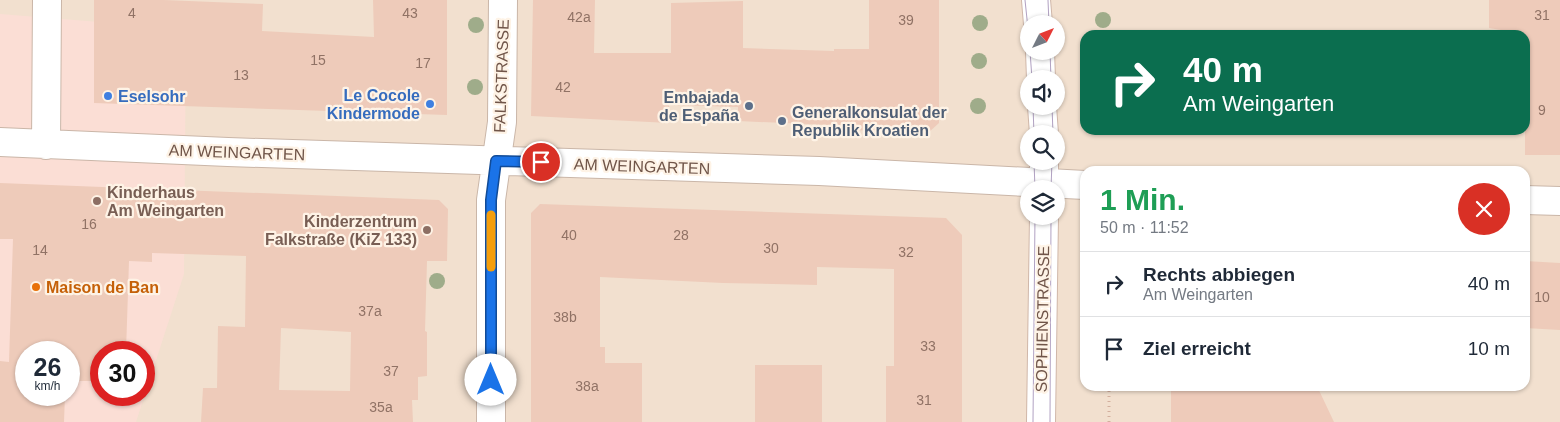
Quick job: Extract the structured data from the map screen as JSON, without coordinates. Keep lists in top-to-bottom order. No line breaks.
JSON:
{"streets":{"street":["FALKSTRASSE","AM WEINGARTEN","SOPHIENSTRASSE"]},"crossings":[["FALKSTRASSE","AM WEINGARTEN"]],"places":["Eselsohr","Le Cocole Kindermode","Embajada de España","Generalkonsulat der Republik Kroatien","Kinderhaus Am Weingarten","Kinderzentrum Falkstraße (KiZ 133)","Maison de Ban"],"house_numbers":["4","43","31","42a","39","15","17","13","42","9","16","40","28","30","14","32","10","37a","38b","33","37","38a","31","35a"],"north":"top right","page":{"turn":["40 m","Am Weingarten"],"heading":["1 Min.","50 m · 11:52"],"list":[{"name":"Rechts abbiegen","note":"Am Weingarten","value":"40 m"},{"name":"Ziel erreicht","value":"10 m"}],"speed":"26 km/h","limit":"30"}}
